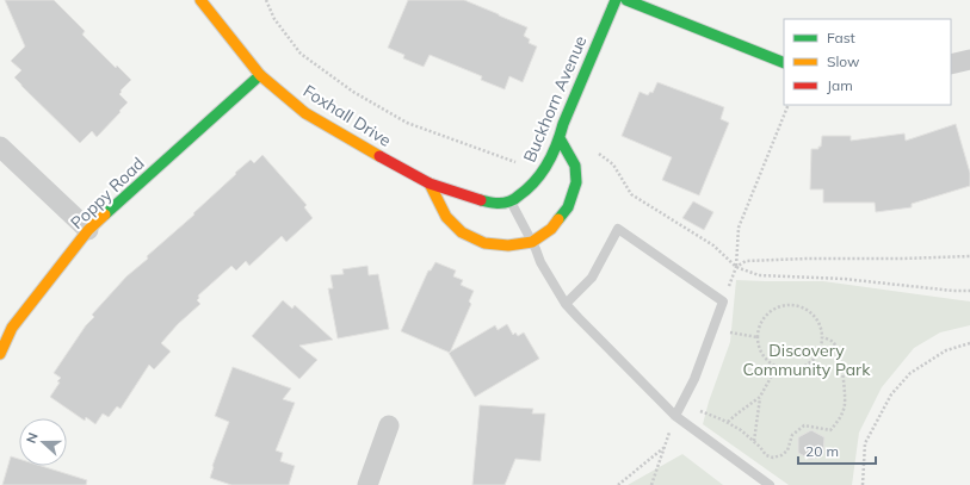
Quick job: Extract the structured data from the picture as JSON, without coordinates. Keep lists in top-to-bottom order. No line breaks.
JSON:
{"streets":{"street":["Buckhorn Avenue","Foxhall Drive","Poppy Road"]},"crossings":[["Buckhorn Avenue","Foxhall Drive"],["Foxhall Drive","Poppy Road"]],"parks":["Discovery Community Park"],"legend":["Fast","Slow","Jam"],"scale_bar":"20 m","north":"left"}
